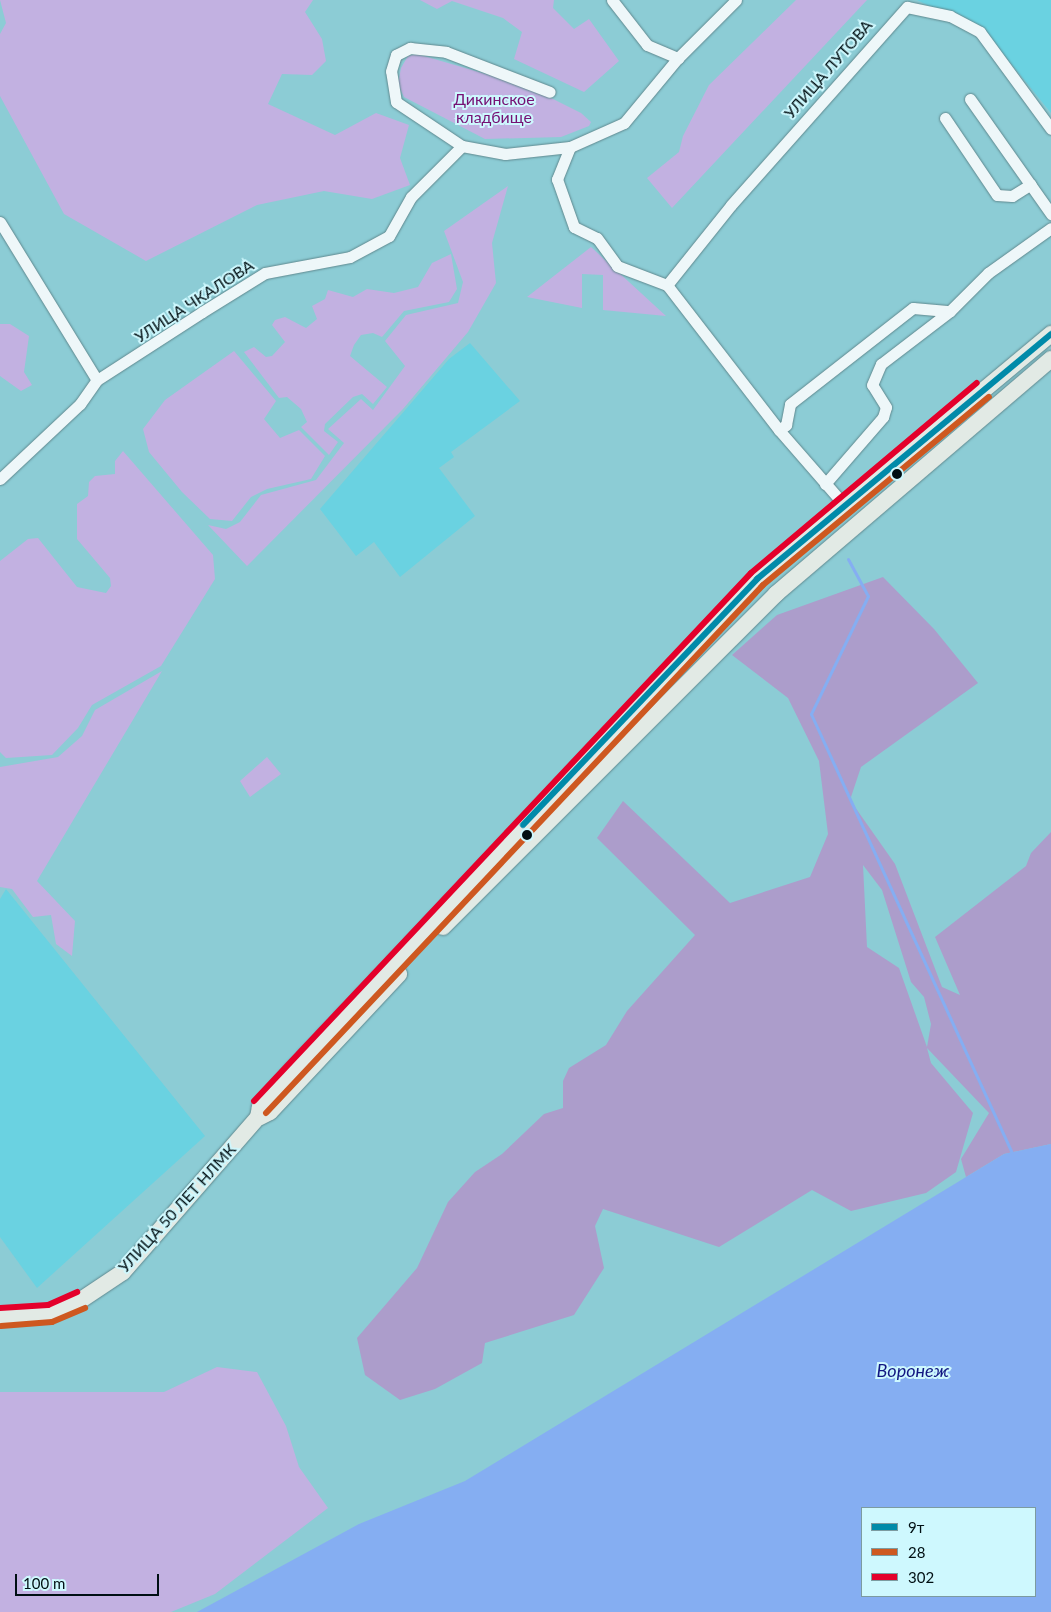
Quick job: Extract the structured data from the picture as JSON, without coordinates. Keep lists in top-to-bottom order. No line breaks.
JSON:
{"streets":{"main road":["УЛИЦА 50 ЛЕТ НЛМК"],"street":["УЛИЦА ЛУТОВА","УЛИЦА ЧКАЛОВА"]},"water":["Воронеж"],"parks":["Дикинское кладбище"],"lines":["transit line 9т","transit line 302","transit line 28"],"legend":["9т","28","302"],"scale_bar":"100 m"}
